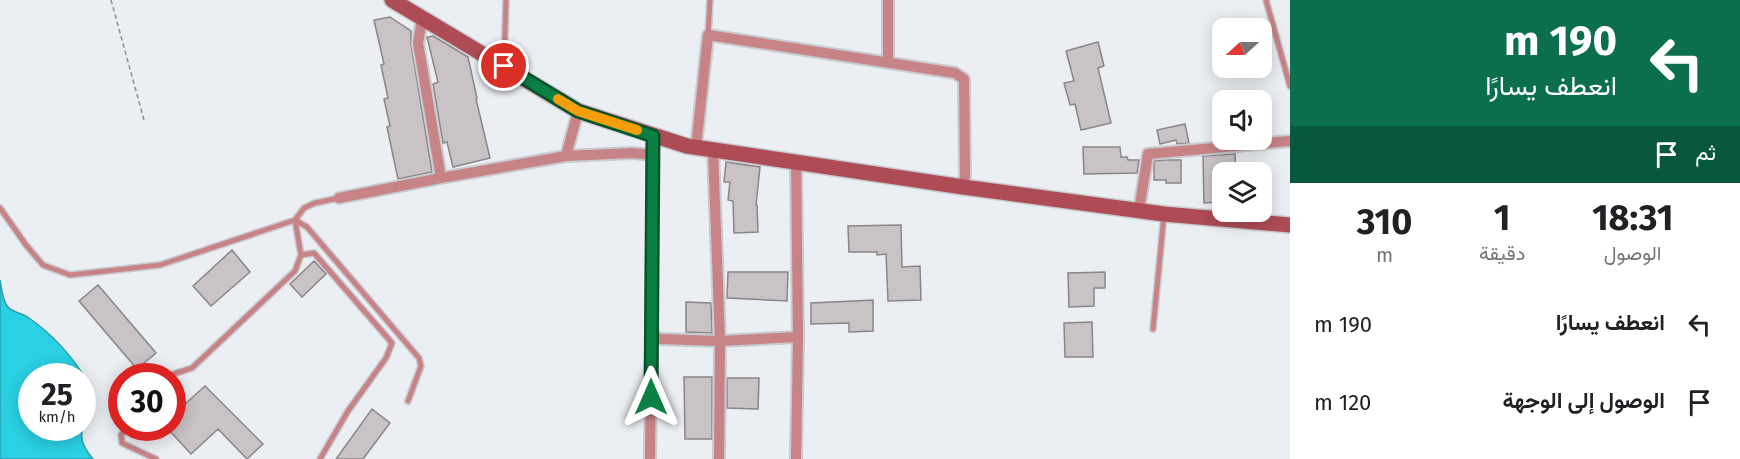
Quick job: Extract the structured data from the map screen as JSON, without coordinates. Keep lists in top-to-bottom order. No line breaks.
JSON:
{"north":"left","page":{"turn":["190 m","انعطف يسارًا"],"then":"ثم","eta":["18:31","الوصول","1","دقيقة","310","m"],"list":[{"name":"انعطف يسارًا","value":"190 m"},{"name":"الوصول إلى الوجهة","value":"120 m"}],"speed":"25 km/h","limit":"30"}}
